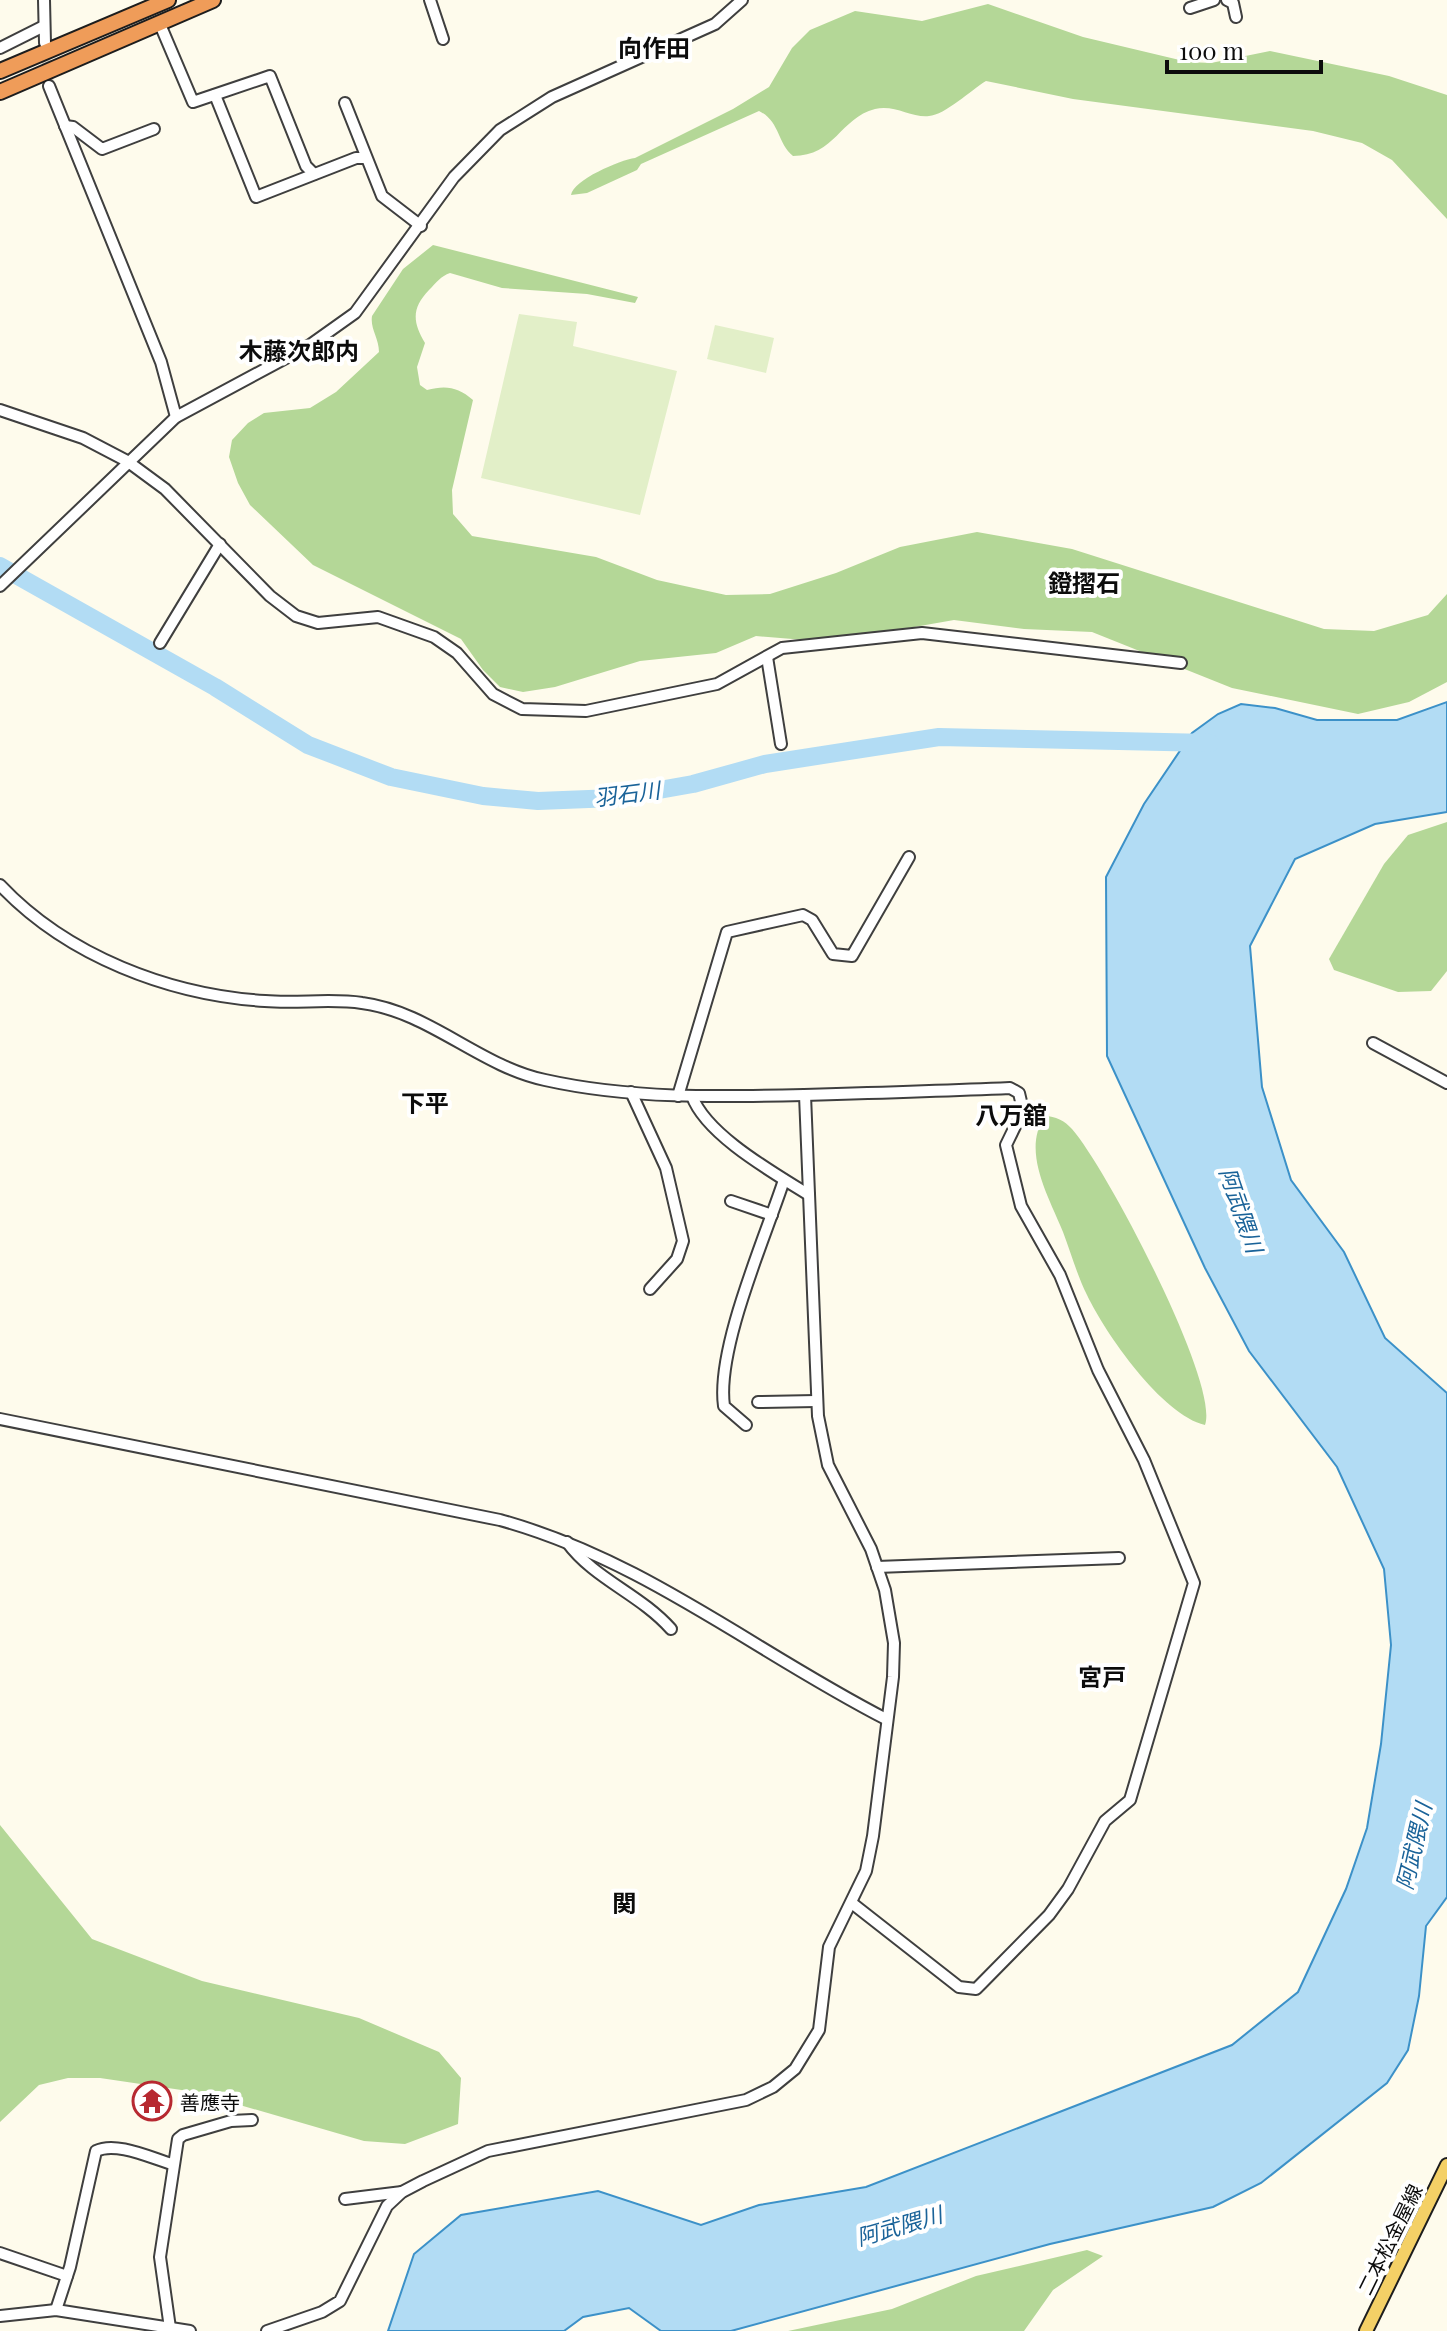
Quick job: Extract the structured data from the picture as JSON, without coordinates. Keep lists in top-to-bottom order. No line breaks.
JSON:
{"streets":{"main road":["二本松金屋線"]},"districts":["向作田","木藤次郎内","鐙摺石","下平","八万舘","宮戸","関"],"water":["羽石川","阿武隈川"],"places":{"temple":["善應寺"]},"scale_bar":"100 m"}
